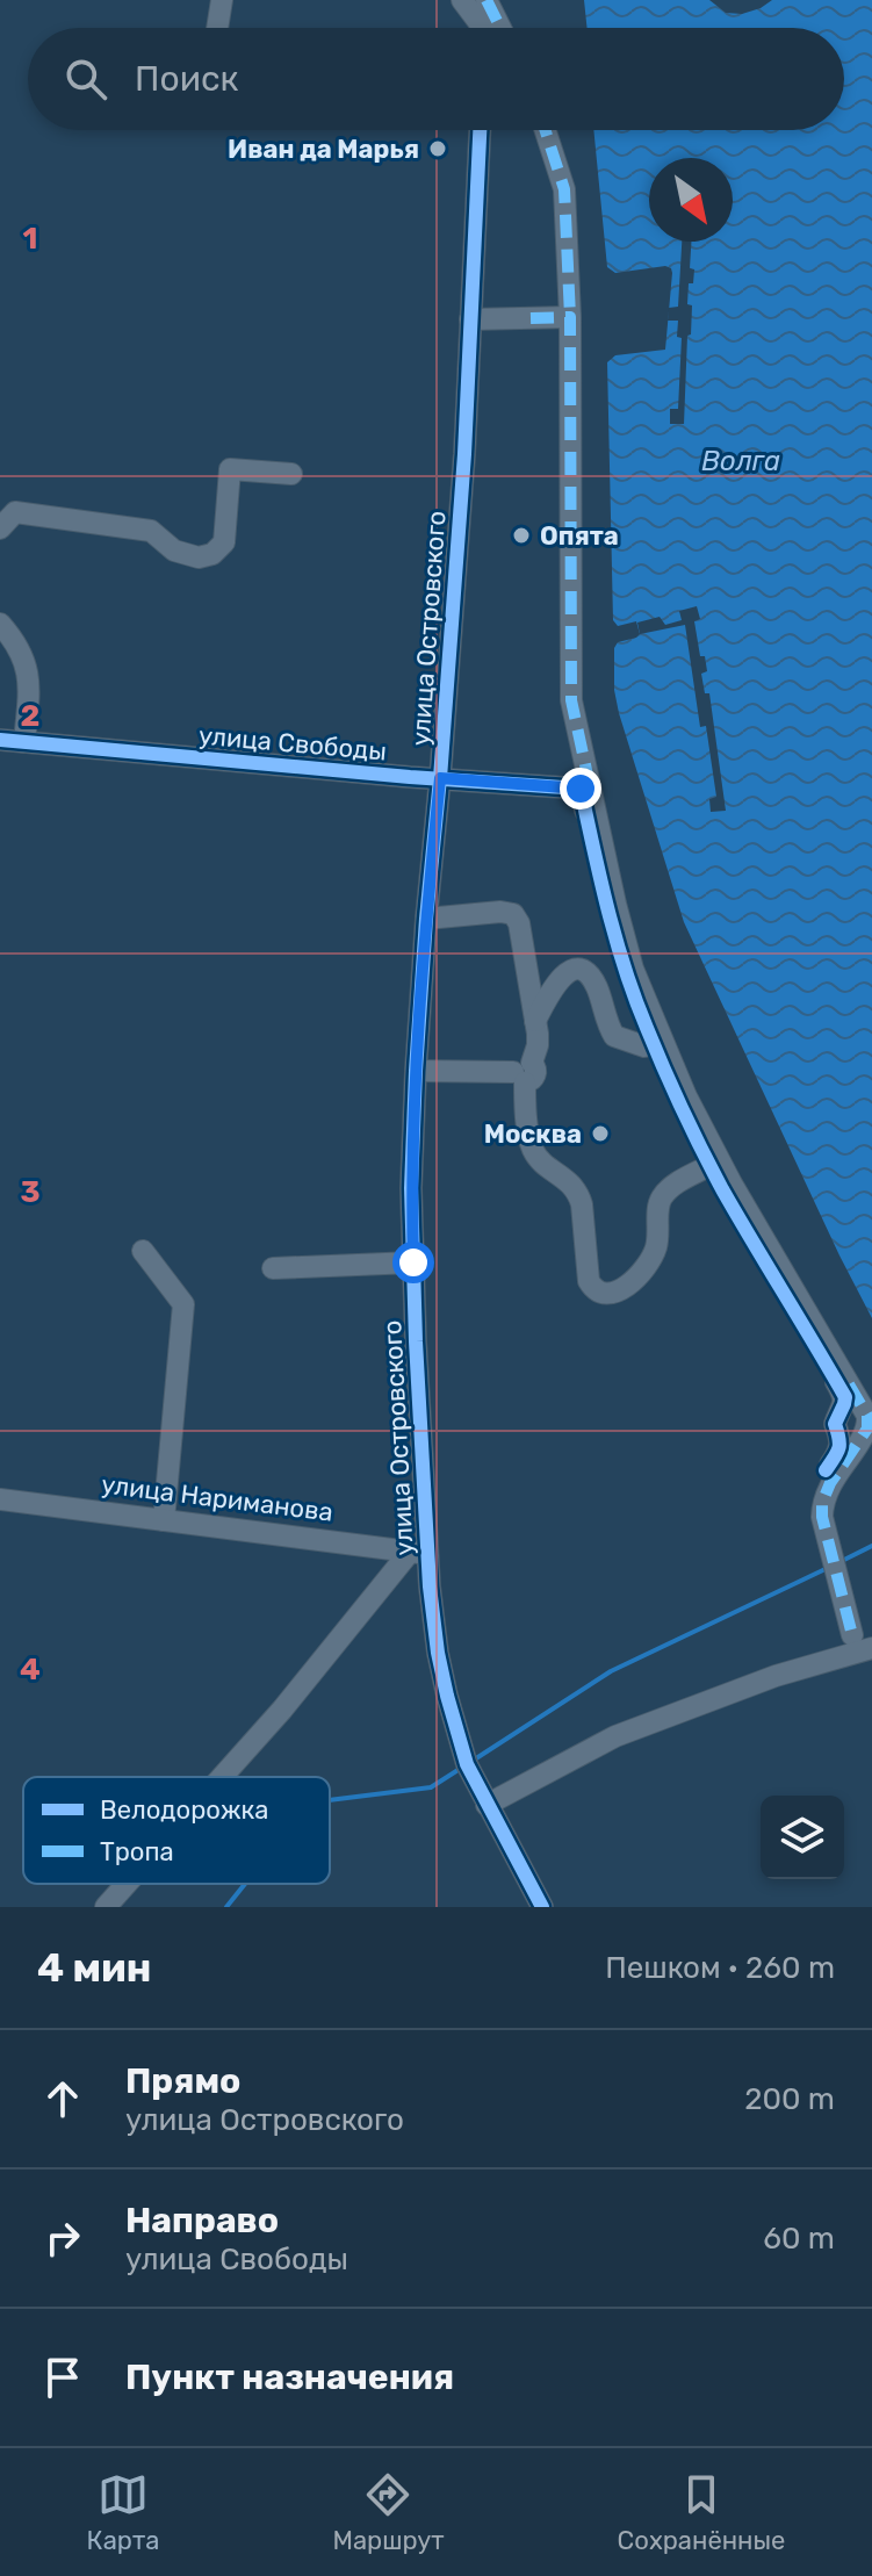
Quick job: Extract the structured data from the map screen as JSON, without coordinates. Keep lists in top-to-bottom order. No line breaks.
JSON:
{"streets":{"street":["улица Островского","улица Свободы","улица Нариманова"]},"crossings":[["улица Островского","улица Свободы"],["улица Островского","улица Нариманова"]],"water":["Волга"],"places":["Иван да Марья","Опята","Москва"],"legend":["Велодорожка","Тропа"],"north":"bottom right","page":{"search":"Поиск","heading":["4 мин","Пешком · 260 m"],"list":[["Прямо","улица Островского","200 m"],["Направо","улица Свободы","60 m"],"Пункт назначения"],"nav":["Карта","Маршрут","Сохранённые"]},"grid":{"rows":["1","2","3","4"]}}
